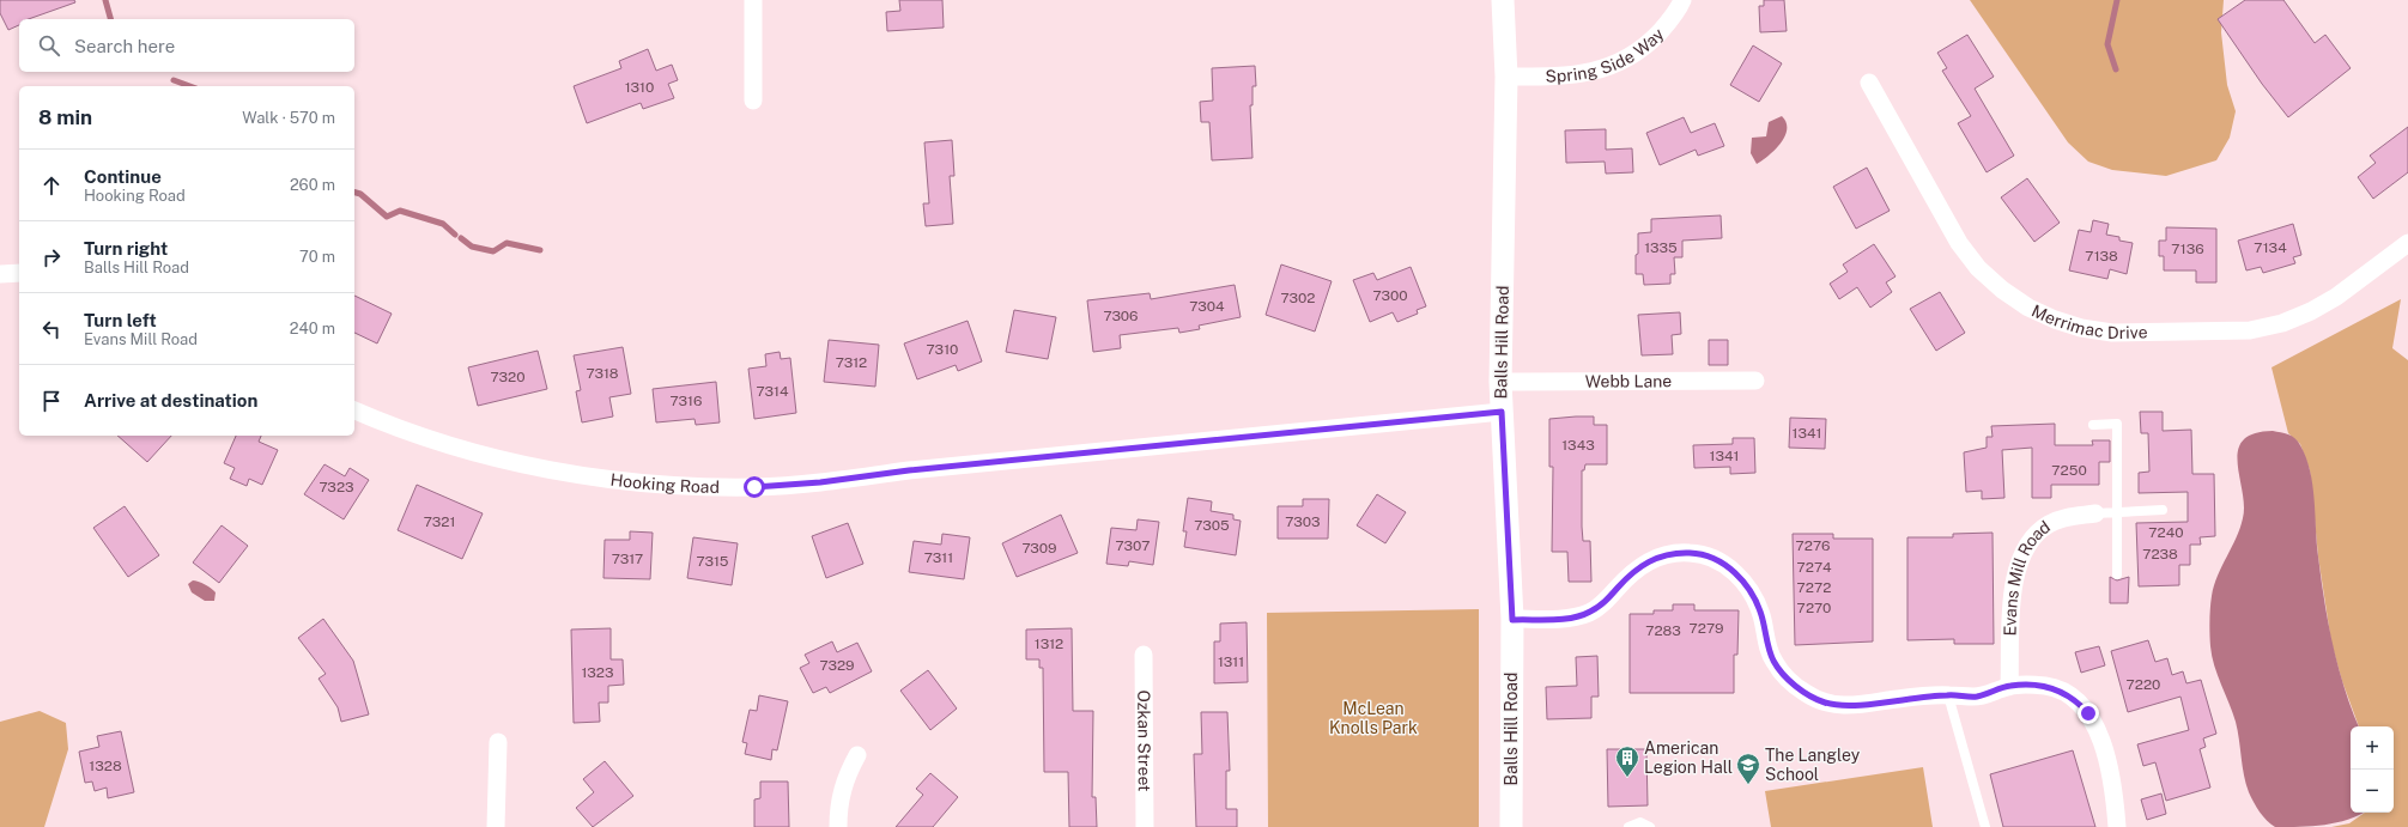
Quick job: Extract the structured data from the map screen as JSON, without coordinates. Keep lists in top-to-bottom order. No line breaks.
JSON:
{"streets":{"street":["Spring Side Way","Merrimac Drive","Balls Hill Road","Webb Lane","Hooking Road","Evans Mill Road","Ozkan Street"]},"crossings":[["Spring Side Way","Balls Hill Road"],["Balls Hill Road","Webb Lane"],["Balls Hill Road","Hooking Road"]],"parks":["McLean Knolls Park"],"places":{"building":["American Legion Hall"],"school or university":["The Langley School"]},"house_numbers":["1310","1335","7134","7136","7138","7300","7302","7304","7306","7310","7312","7318","7320","7314","7316","1341","1343","1341","7250","7323","7321","7303","7305","7240","7307","7276","7309","7238","7311","7317","7315","7274","7272","7270","7279","7283","1312","1311","7329","1323","7220","1328"],"page":{"search":"Search here","heading":["8 min","Walk · 570 m"],"list":[["Continue","Hooking Road","260 m"],["Turn right","Balls Hill Road","70 m"],["Turn left","Evans Mill Road","240 m"],"Arrive at destination"],"map_buttons":["+","−"]}}
